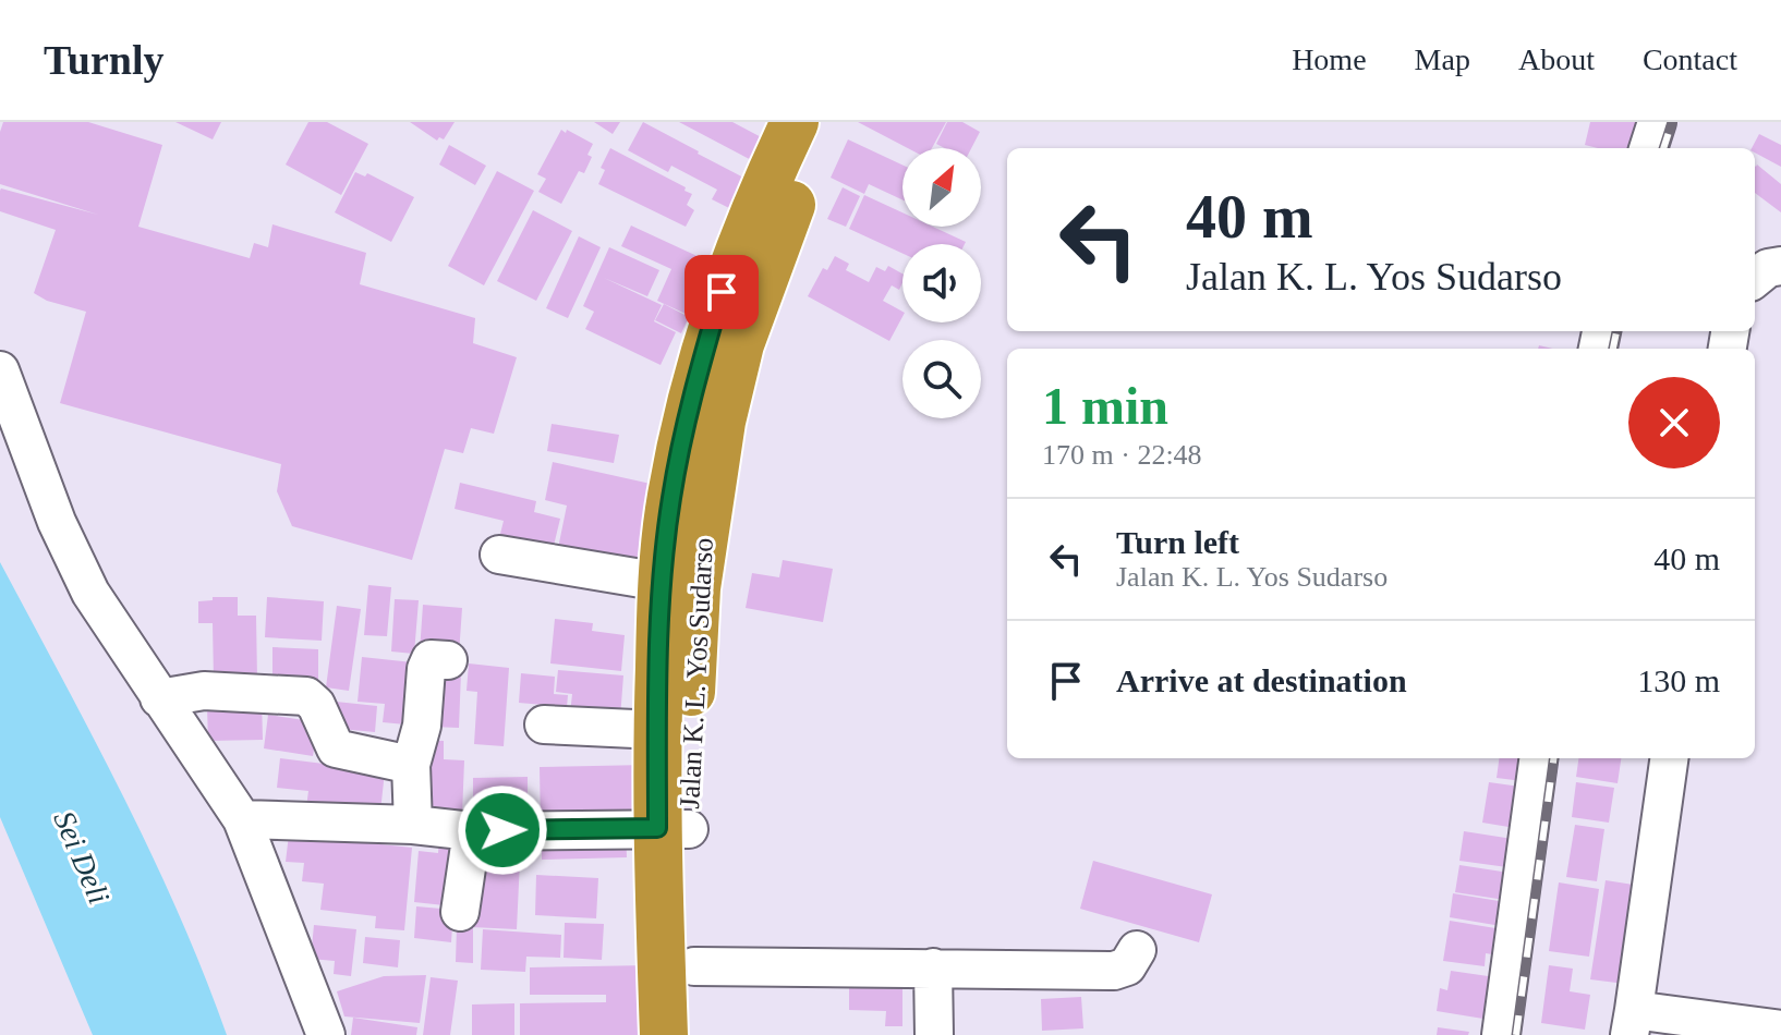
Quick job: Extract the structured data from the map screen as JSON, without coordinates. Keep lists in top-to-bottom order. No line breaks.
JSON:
{"streets":{"highway":["Jalan K. L. Yos Sudarso"]},"water":["Sei Deli"],"north":"top right","page":{"header":"Turnly","nav":["Home","Map","About","Contact"],"turn":["40 m","Jalan K. L. Yos Sudarso"],"heading":["1 min","170 m · 22:48"],"list":[{"name":"Turn left","note":"Jalan K. L. Yos Sudarso","value":"40 m"},{"name":"Arrive at destination","value":"130 m"}]}}
